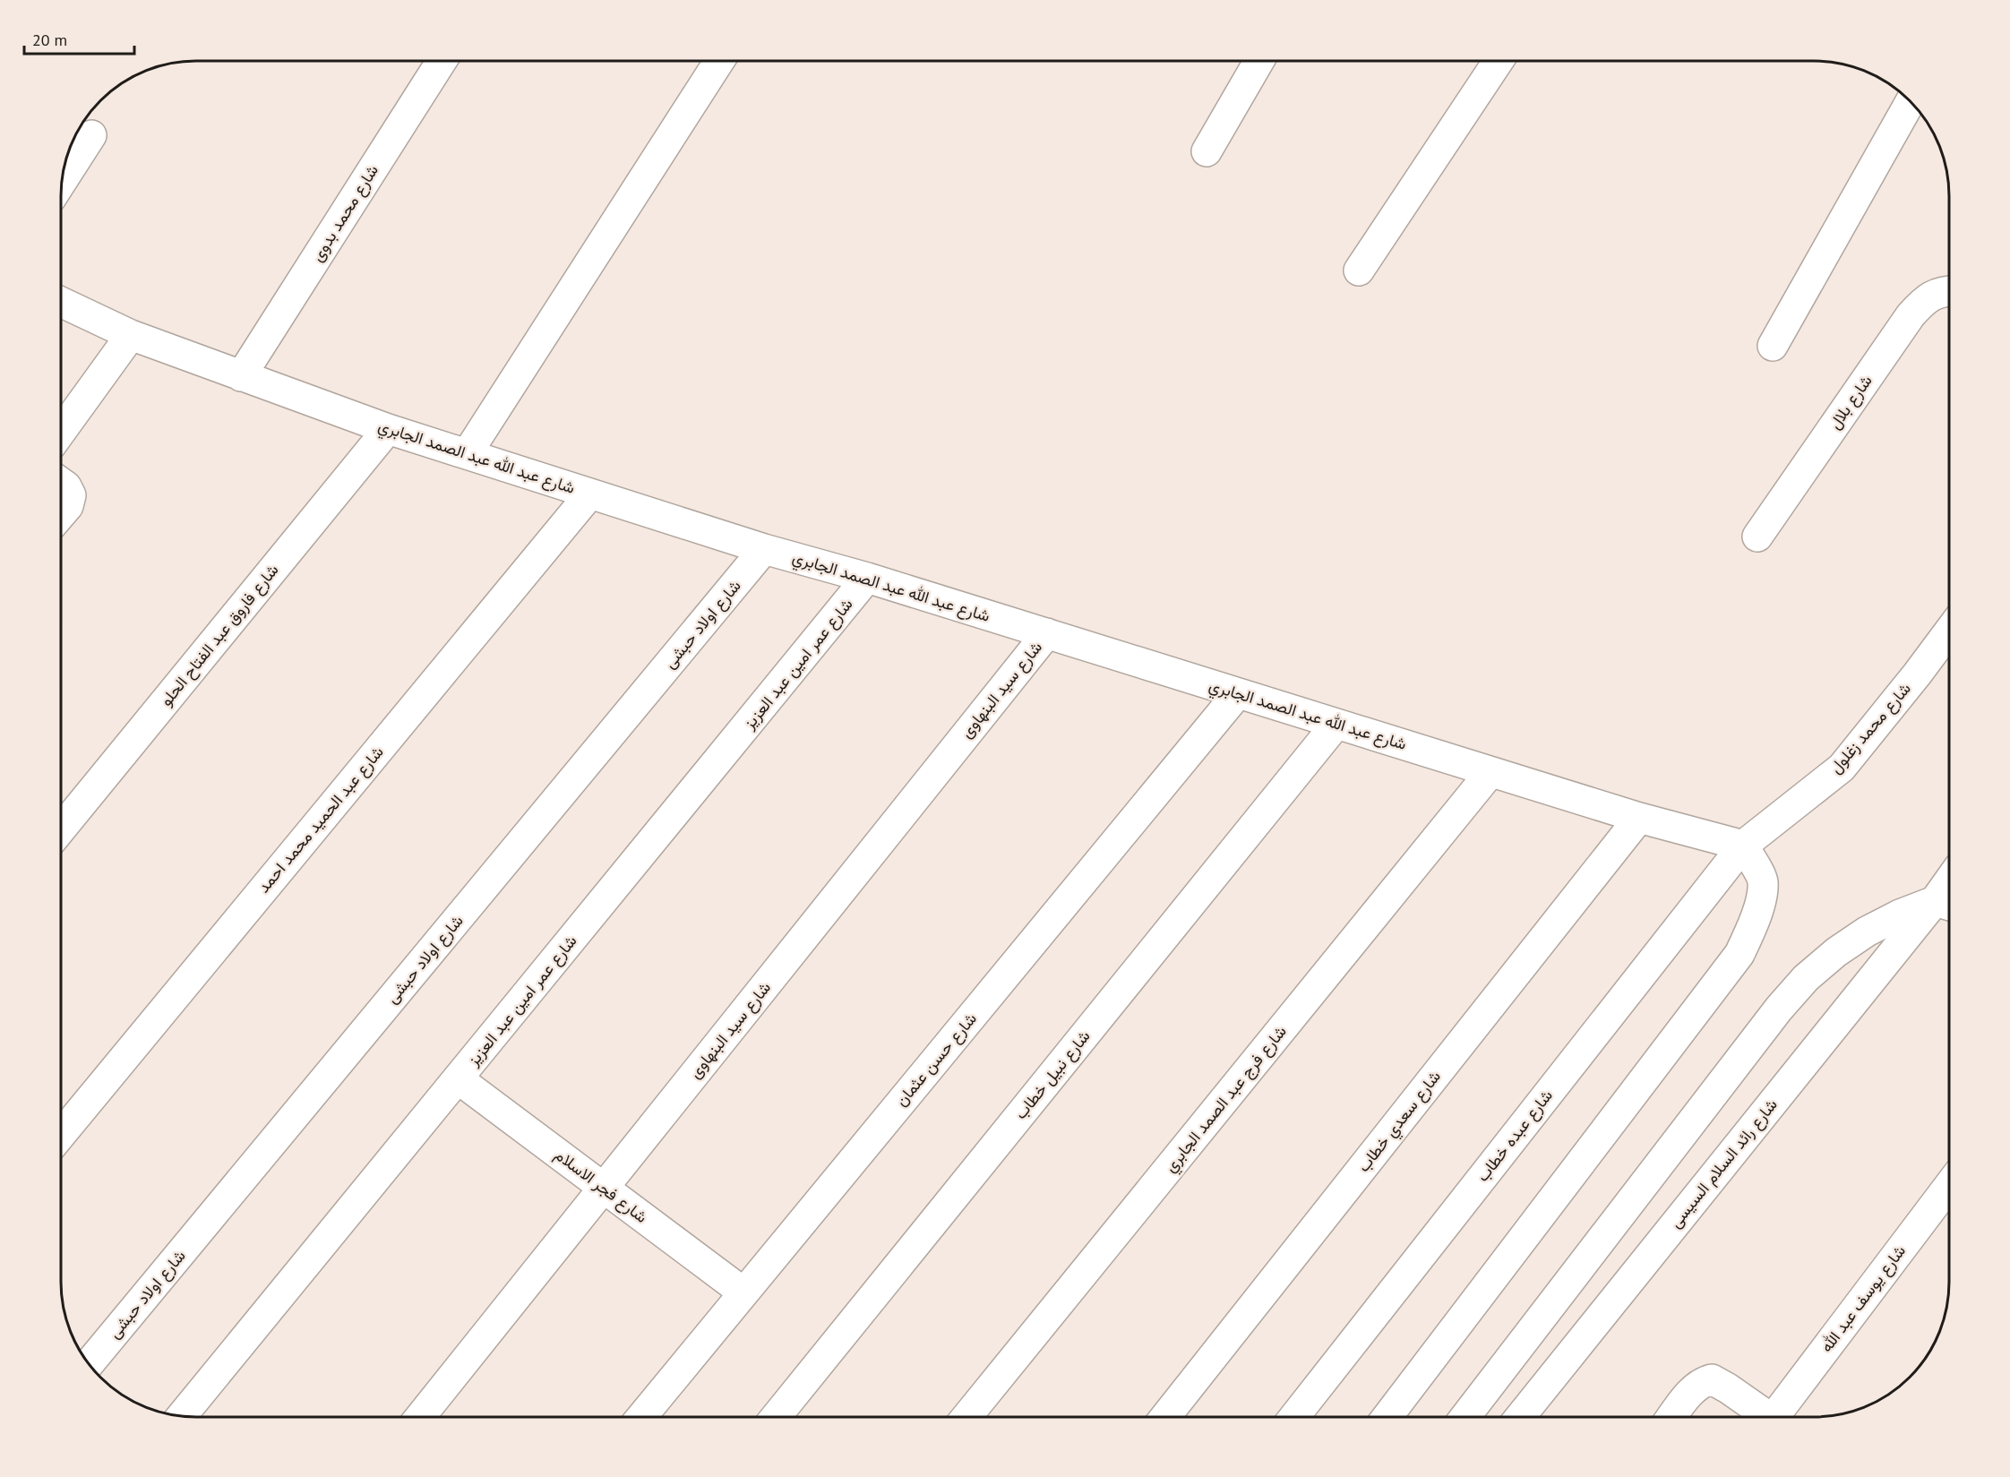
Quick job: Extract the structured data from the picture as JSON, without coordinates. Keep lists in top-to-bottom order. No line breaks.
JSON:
{"streets":{"street":["شارع محمد بدوى","شارع بلال","شارع عبد الله عبد الصمد الجابري","شارع اولاد حبشى","شارع فاروق عبد الفتاح الحلو","شارع عمر امين عبد العزيز","شارع سيد البنهاوى","شارع محمد زغلول","شارع عبد الحميد محمد احمد","شارع حسن عثمان","شارع نبيل خطاب","شارع فرج عبد الصمد الجابري","شارع سعدي خطاب","شارع عبده خطاب","شارع رائد السلام السيسى","شارع فجر الاسلام","شارع يوسف عبد الله"]},"crossings":[["شارع محمد بدوى","شارع عبد الله عبد الصمد الجابري"],["شارع عبد الله عبد الصمد الجابري","شارع اولاد حبشى"],["شارع عبد الله عبد الصمد الجابري","شارع فاروق عبد الفتاح الحلو"],["شارع عبد الله عبد الصمد الجابري","شارع عمر امين عبد العزيز"],["شارع عبد الله عبد الصمد الجابري","شارع سيد البنهاوى"],["شارع عبد الله عبد الصمد الجابري","شارع محمد زغلول"],["شارع عبد الله عبد الصمد الجابري","شارع عبد الحميد محمد احمد"],["شارع عبد الله عبد الصمد الجابري","شارع حسن عثمان"],["شارع عبد الله عبد الصمد الجابري","شارع نبيل خطاب"],["شارع عبد الله عبد الصمد الجابري","شارع فرج عبد الصمد الجابري"],["شارع عبد الله عبد الصمد الجابري","شارع سعدي خطاب"],["شارع عبد الله عبد الصمد الجابري","شارع عبده خطاب"],["شارع عمر امين عبد العزيز","شارع فجر الاسلام"],["شارع سيد البنهاوى","شارع فجر الاسلام"],["شارع محمد زغلول","شارع عبده خطاب"],["شارع حسن عثمان","شارع فجر الاسلام"]],"scale_bar":"20 m"}
